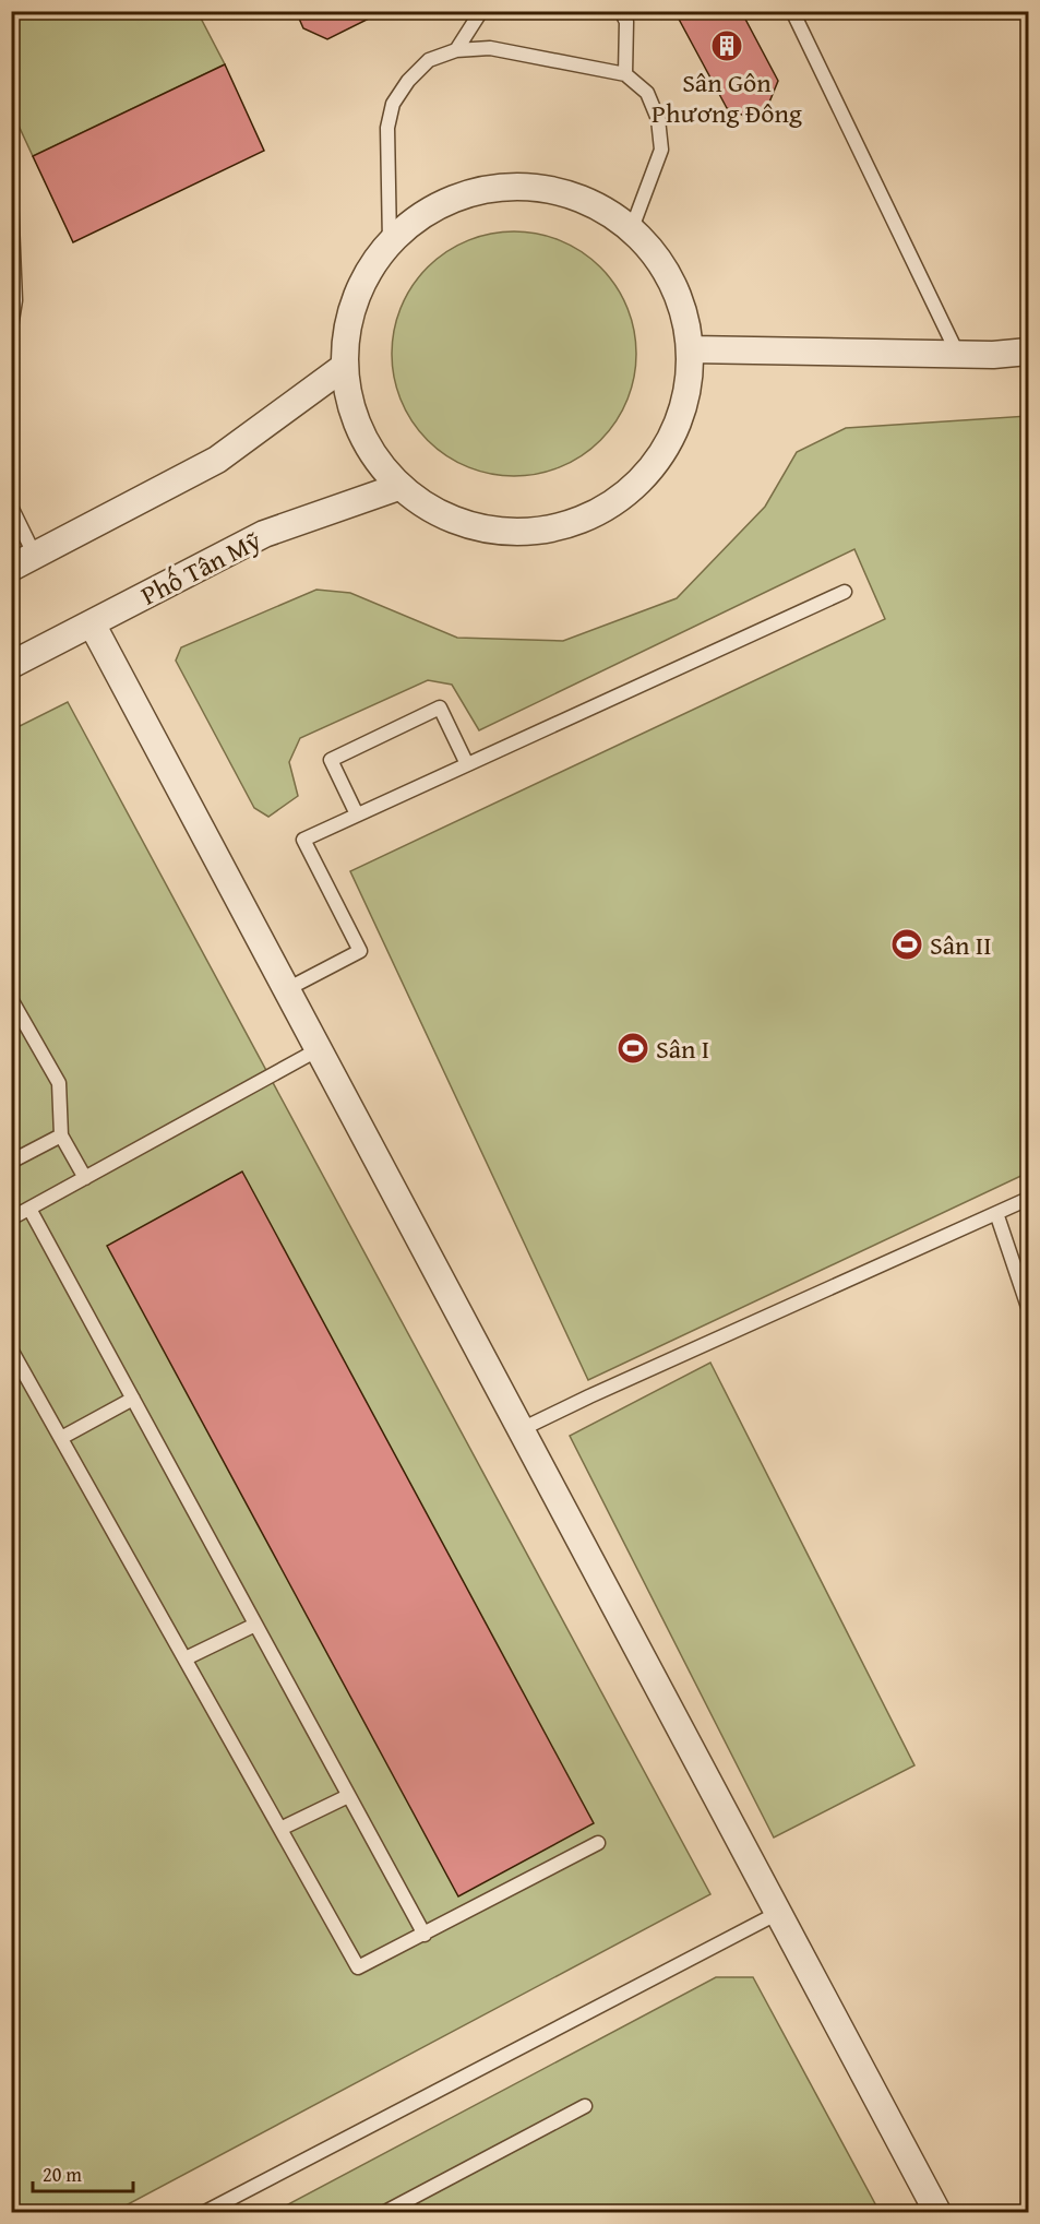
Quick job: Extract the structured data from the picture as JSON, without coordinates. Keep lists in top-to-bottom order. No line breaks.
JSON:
{"streets":{"street":["Phố Tân Mỹ"]},"places":{"building":["Sân Gôn Phương Đông"],"sports":["Sân II","Sân I"]},"scale_bar":"20 m"}
